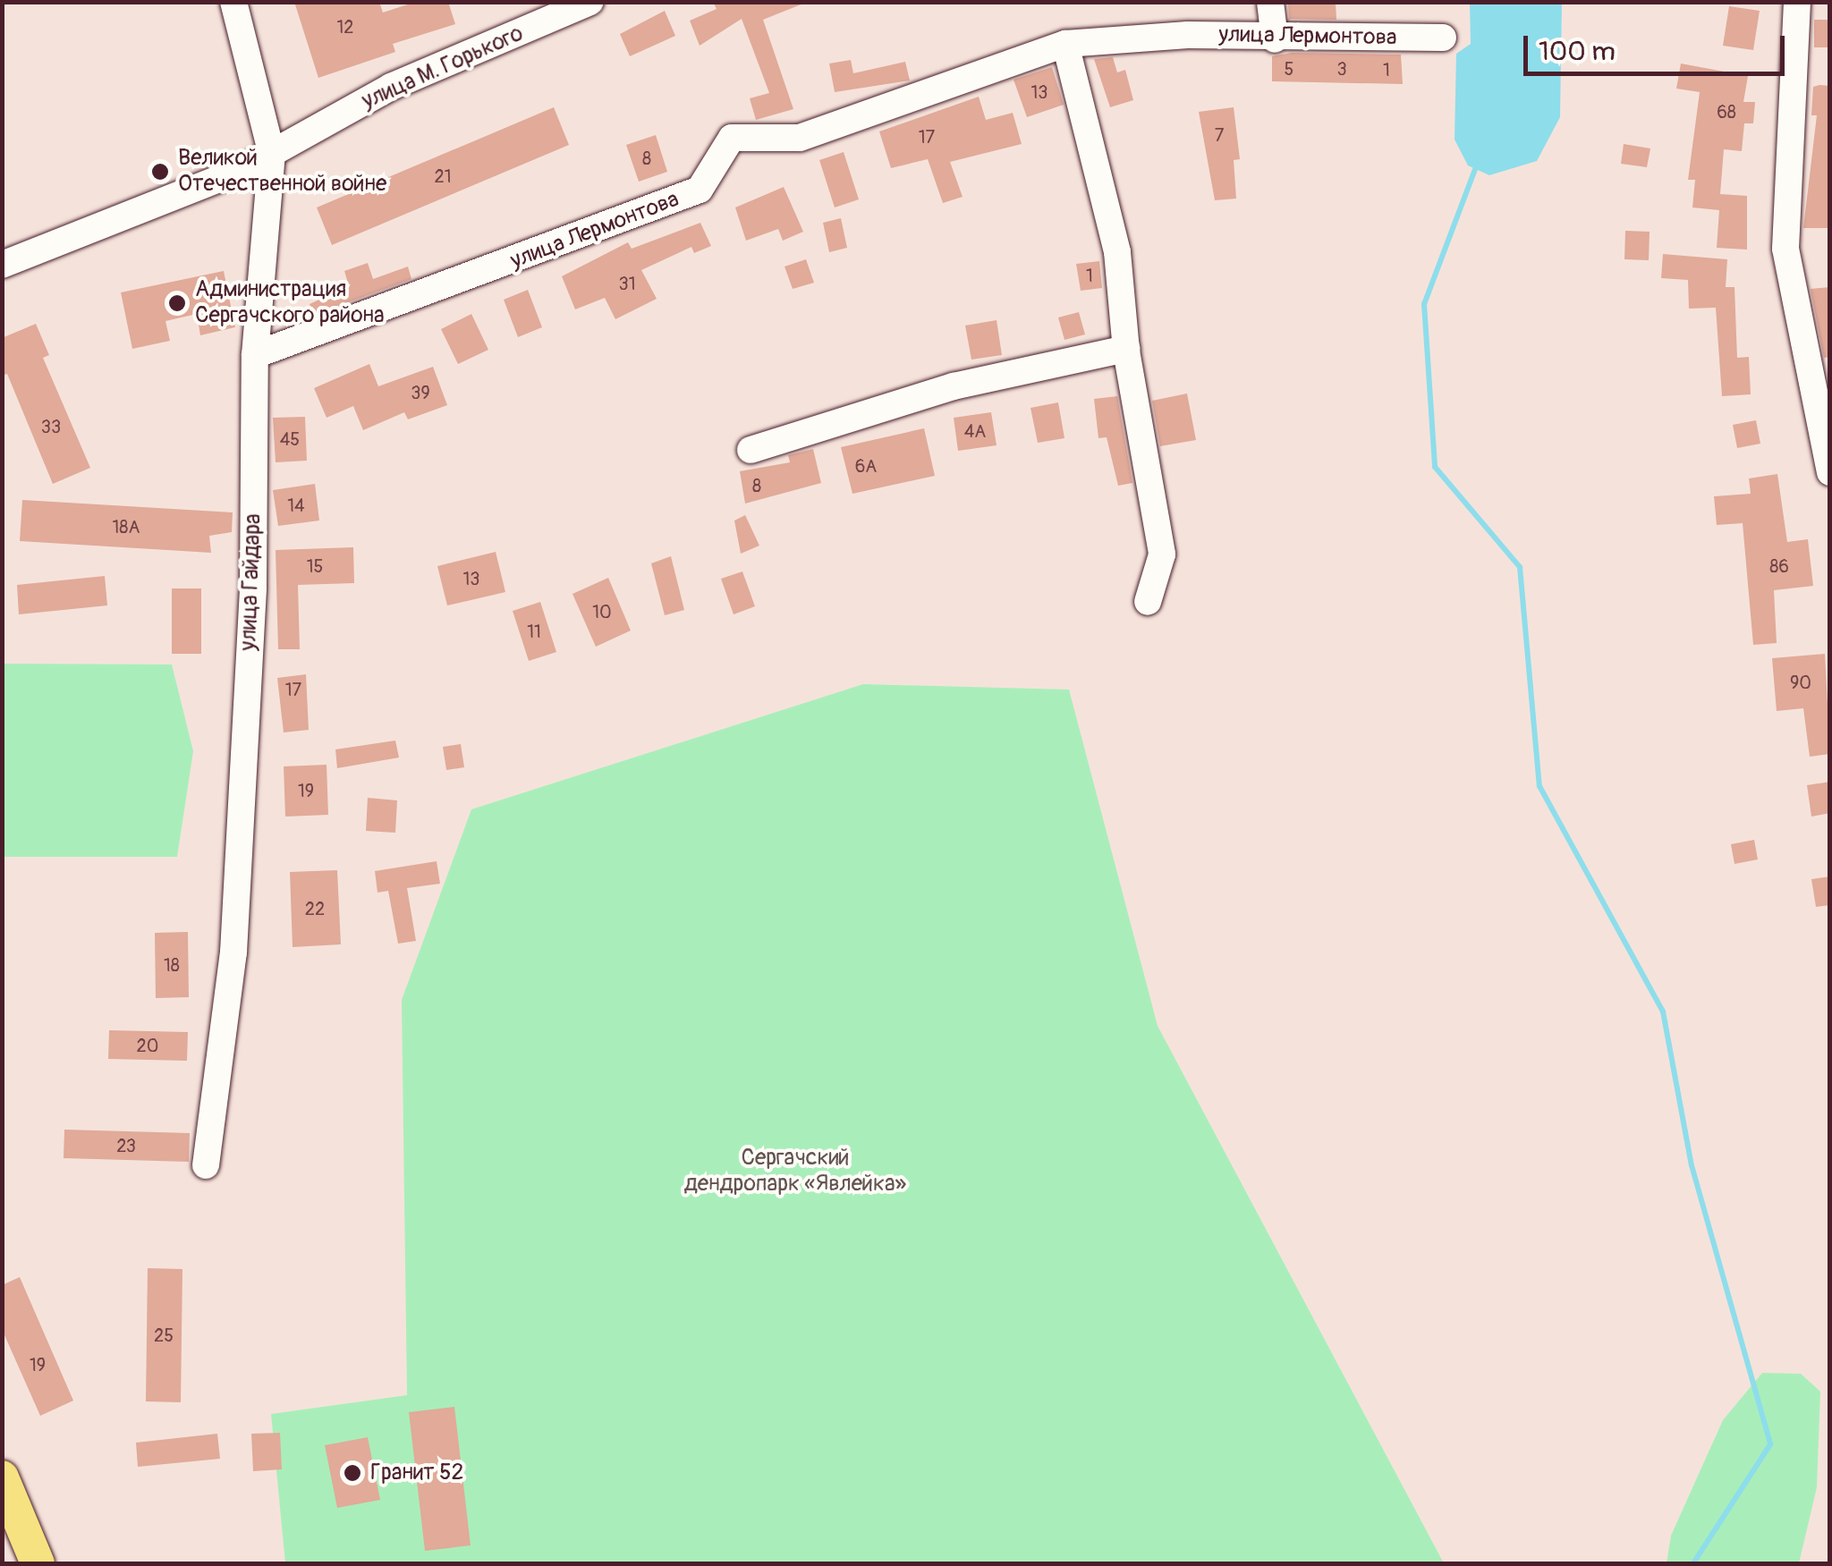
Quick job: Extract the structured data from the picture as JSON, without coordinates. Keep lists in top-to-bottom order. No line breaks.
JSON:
{"streets":{"street":["улица Лермонтова","улица М. Горького","улица Гайдара"]},"crossings":[["улица Лермонтова","улица Гайдара"],["улица М. Горького","улица Гайдара"]],"parks":["Сергачский дендропарк «Явлейка»"],"places":["Великой Отечественной войне","Администрация Сергачского района","Гранит 52"],"house_numbers":["12","5","3","1","13","68","7","17","8","21","1","31","39","33","4А","45","6А","8","14","18А","15","86","13","10","11","90","17","19","22","18","20","23","25","19"],"scale_bar":"100 m"}
